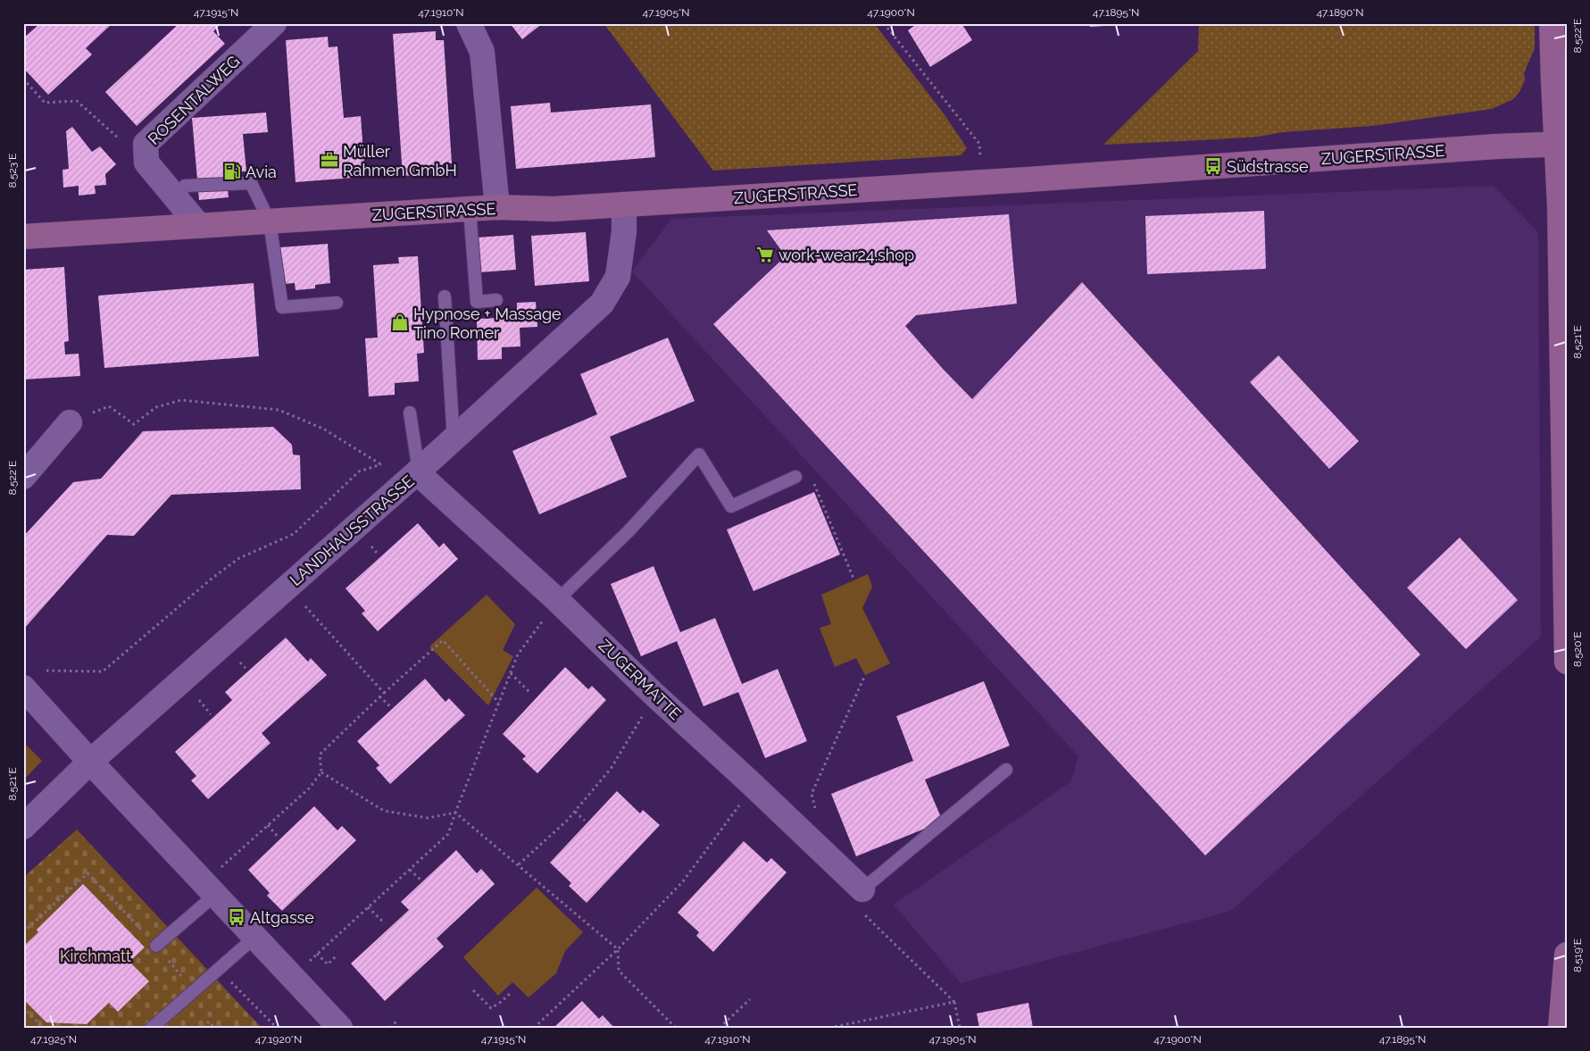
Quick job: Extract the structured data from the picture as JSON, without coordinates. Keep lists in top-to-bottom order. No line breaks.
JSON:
{"streets":{"street":["ROSENTALWEG","ZUGERSTRASSE","LANDHAUSSTRASSE","ZUGERMATTE"]},"crossings":[["ROSENTALWEG","ZUGERSTRASSE"],["ZUGERSTRASSE","LANDHAUSSTRASSE"],["LANDHAUSSTRASSE","ZUGERMATTE"]],"parks":["Kirchmatt"],"places":{"office":["Müller Rahmen GmbH"],"bus stop":["Südstrasse","Altgasse"],"fuel station":["Avia"],"supermarket":["work-wear24.shop"],"shop":["Hypnose + Massage Tino Romer"]},"coordinates":["47.1915°N","47.1910°N","47.1905°N","47.1900°N","47.1895°N","47.1890°N","8.522°E","8.523°E","8.521°E","8.520°E","8.519°E","47.1925°N","47.1920°N"]}
